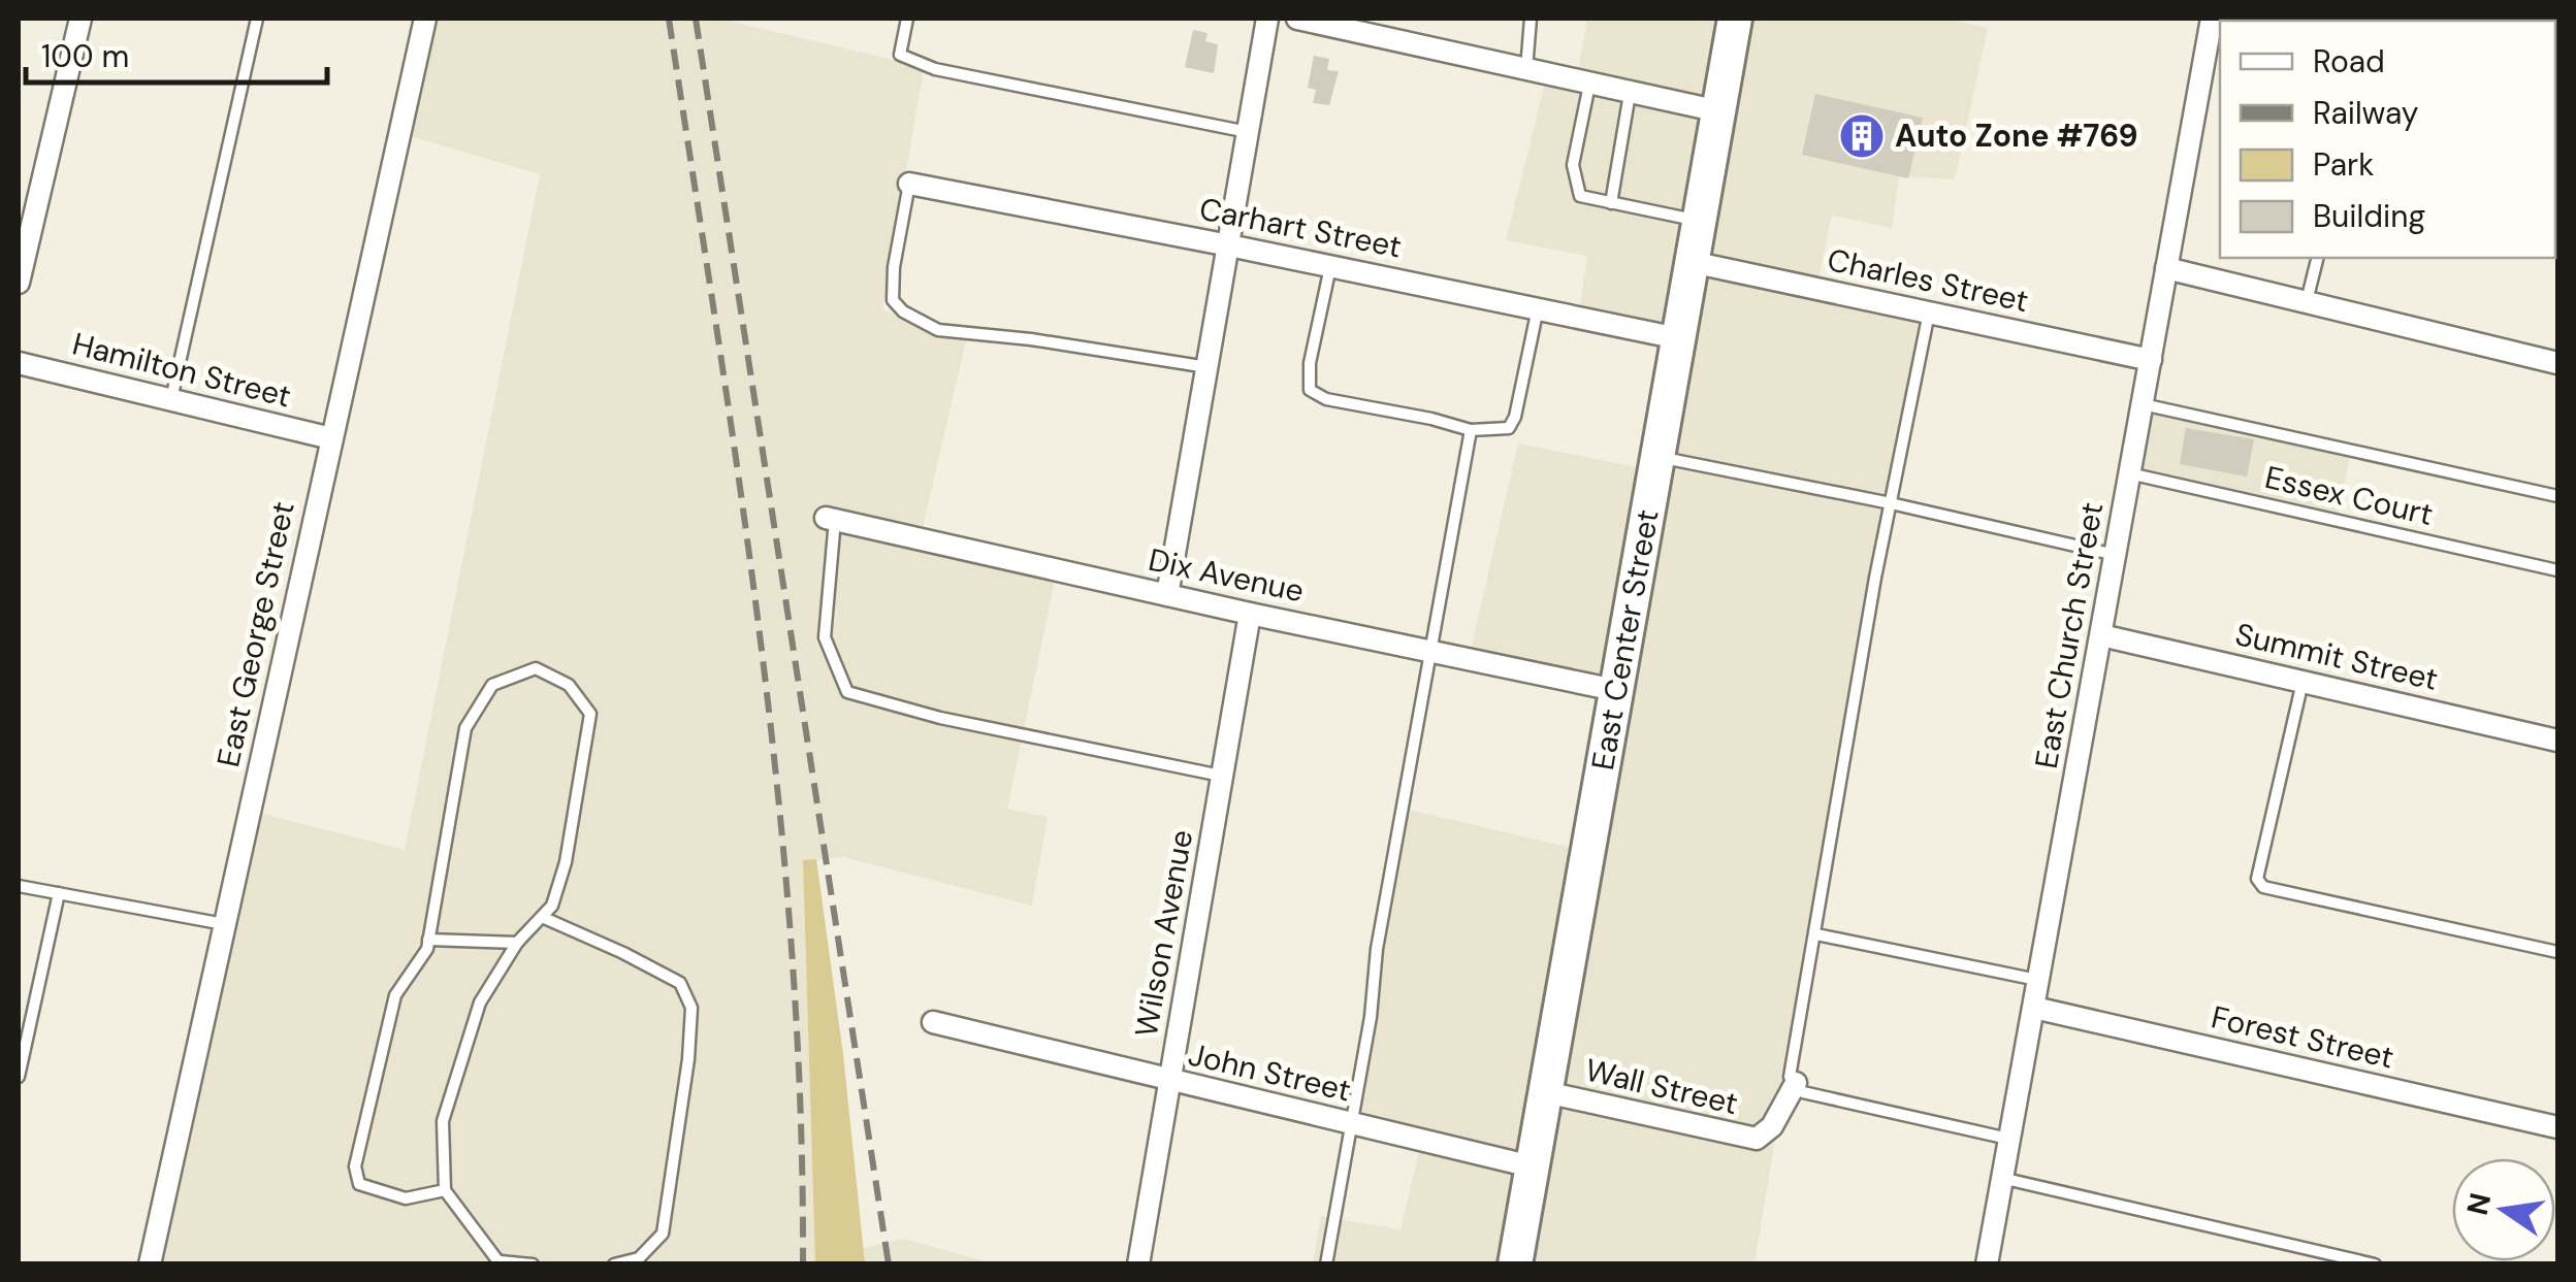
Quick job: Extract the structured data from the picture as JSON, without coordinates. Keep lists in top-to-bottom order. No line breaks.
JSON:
{"streets":{"main road":["East Center Street"],"street":["Carhart Street","Charles Street","Hamilton Street","Dix Avenue","East George Street","East Church Street","Summit Street","Wilson Avenue","Forest Street","John Street","Wall Street"],"lane":["Essex Court"]},"crossings":[["Carhart Street","East Center Street"],["Charles Street","East Church Street"],["Charles Street","East Center Street"],["Hamilton Street","East George Street"],["Essex Court","East Church Street"],["Dix Avenue","East Center Street"],["Dix Avenue","Wilson Avenue"],["East Church Street","Summit Street"],["East Church Street","Forest Street"],["East Center Street","John Street"],["East Center Street","Wall Street"],["Wilson Avenue","John Street"]],"places":{"building":["Auto Zone #769"]},"legend":["Road","Railway","Park","Building"],"scale_bar":"100 m","north":"left"}
